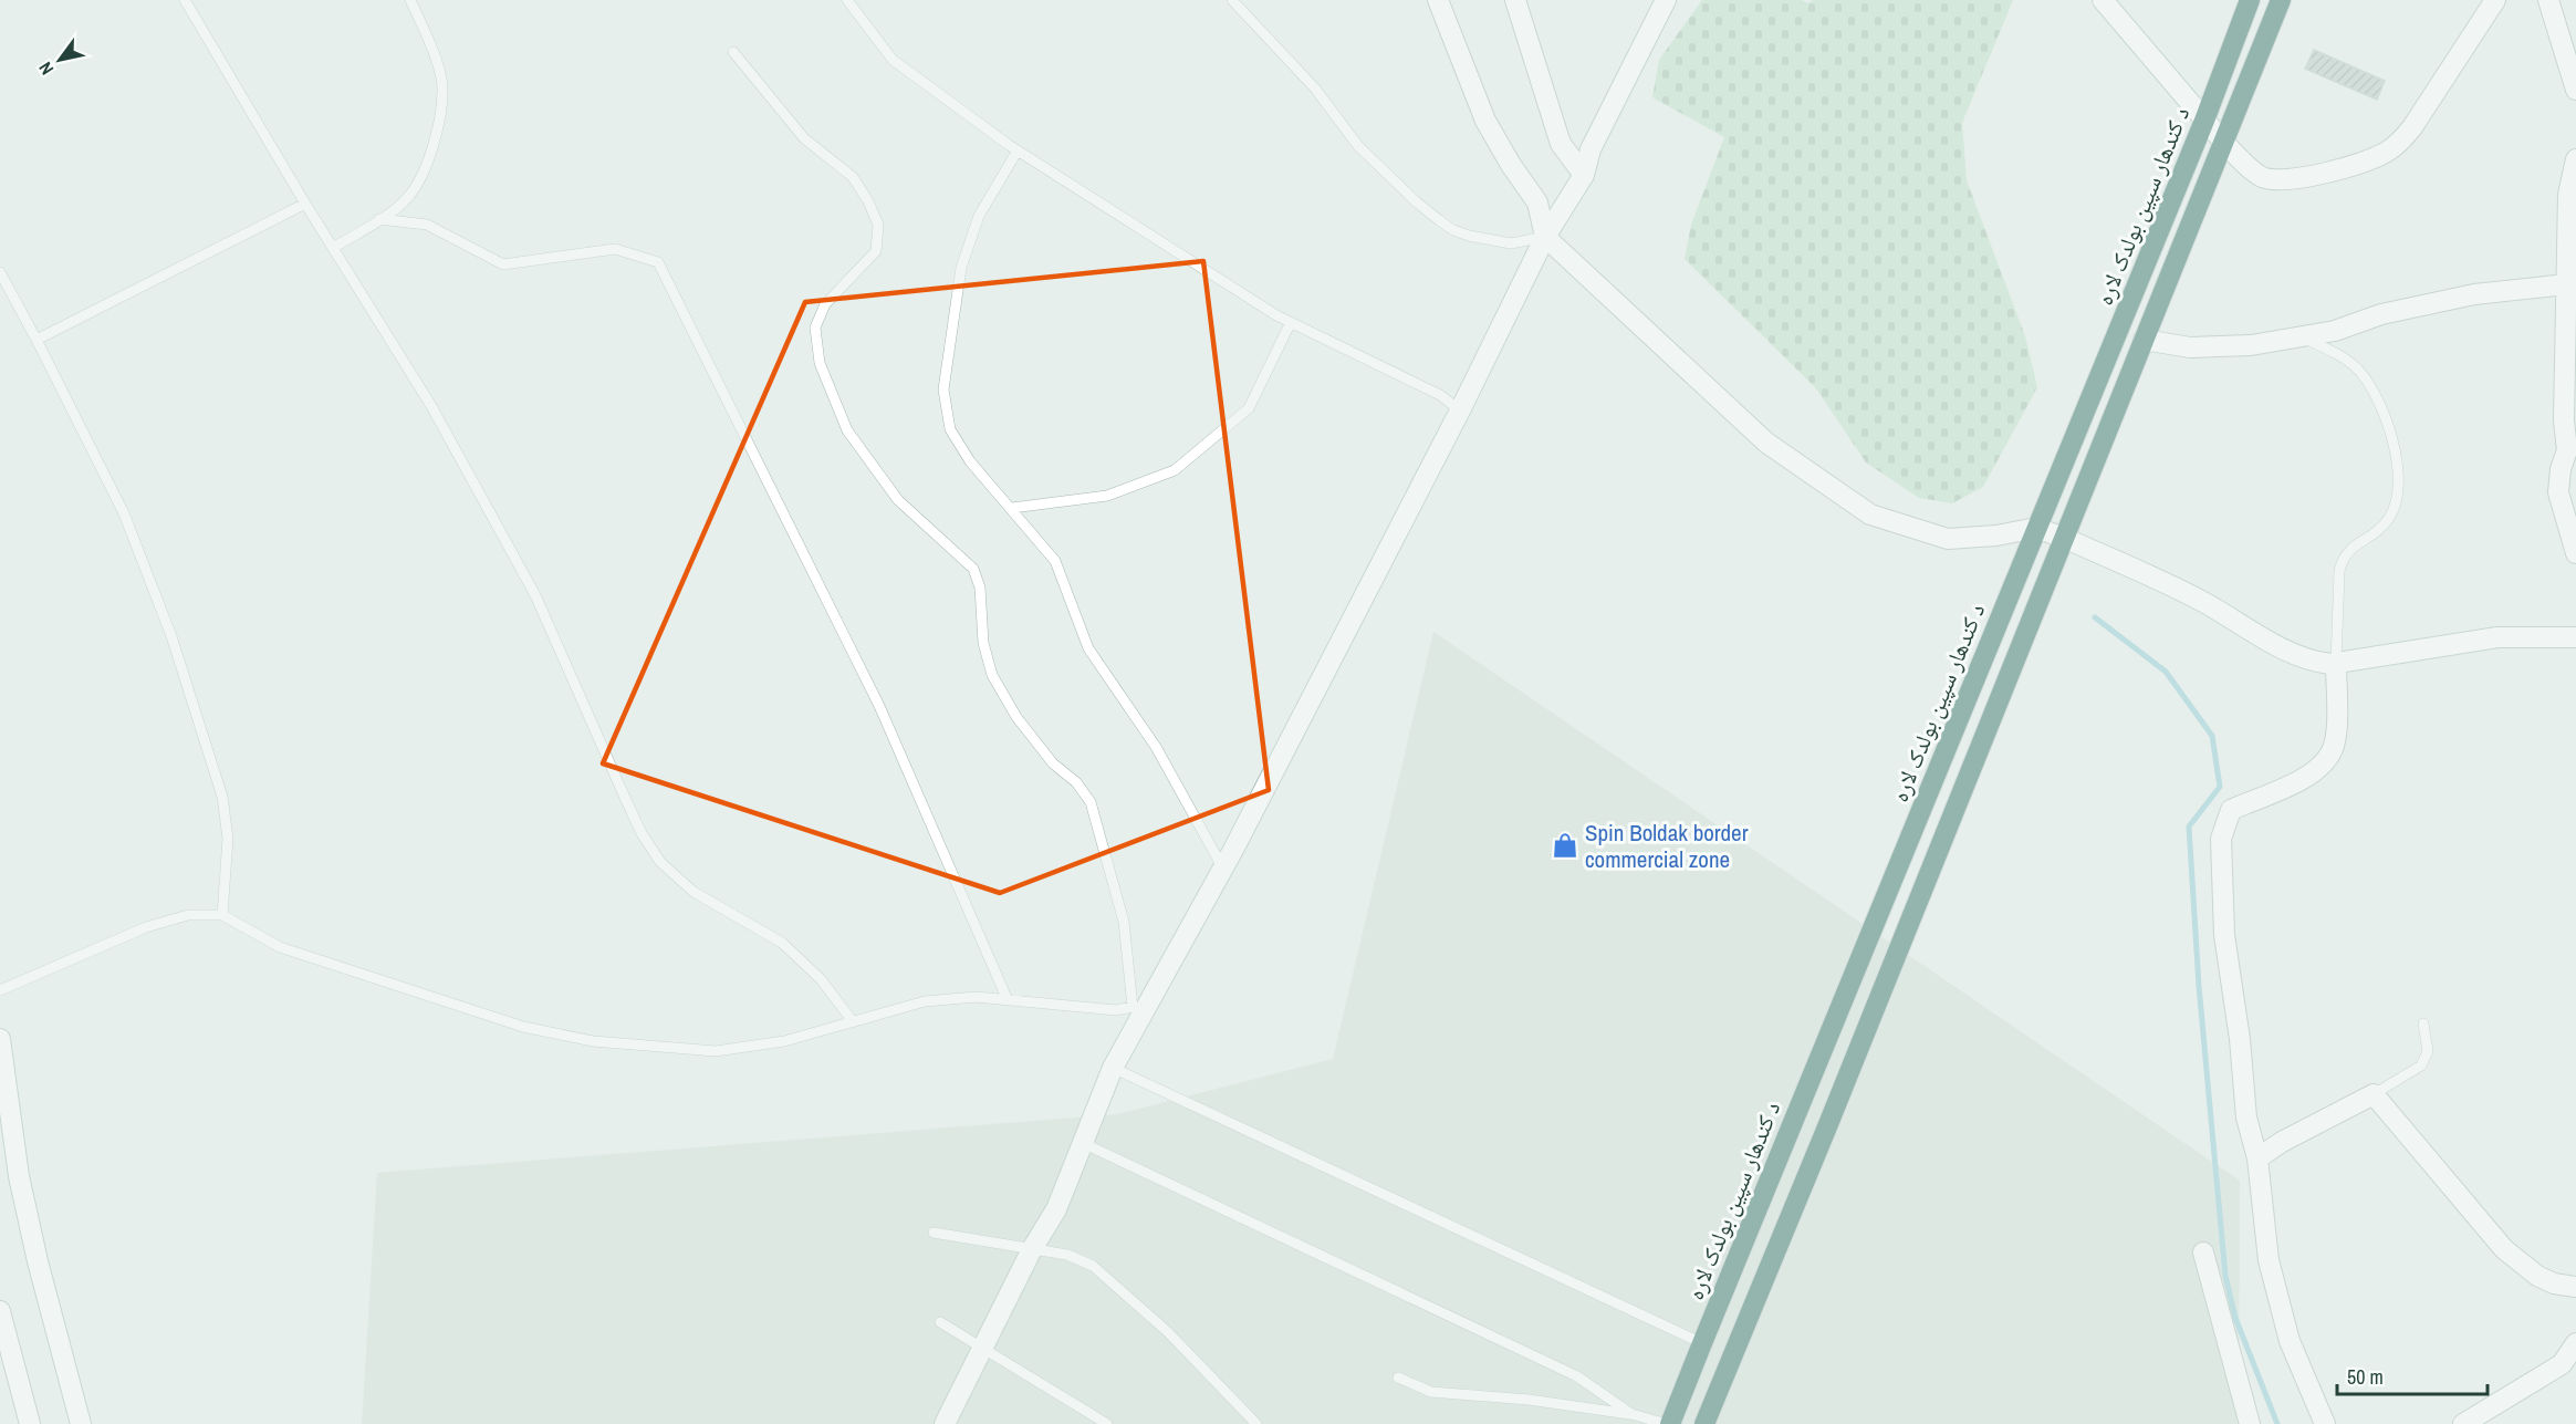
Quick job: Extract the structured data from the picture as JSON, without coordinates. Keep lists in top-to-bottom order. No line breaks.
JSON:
{"streets":{"highway":["د کندهار سپین بولدک لاره"]},"places":{"shop":["Spin Boldak border commercial zone"]},"scale_bar":"50 m","north":"bottom left"}
